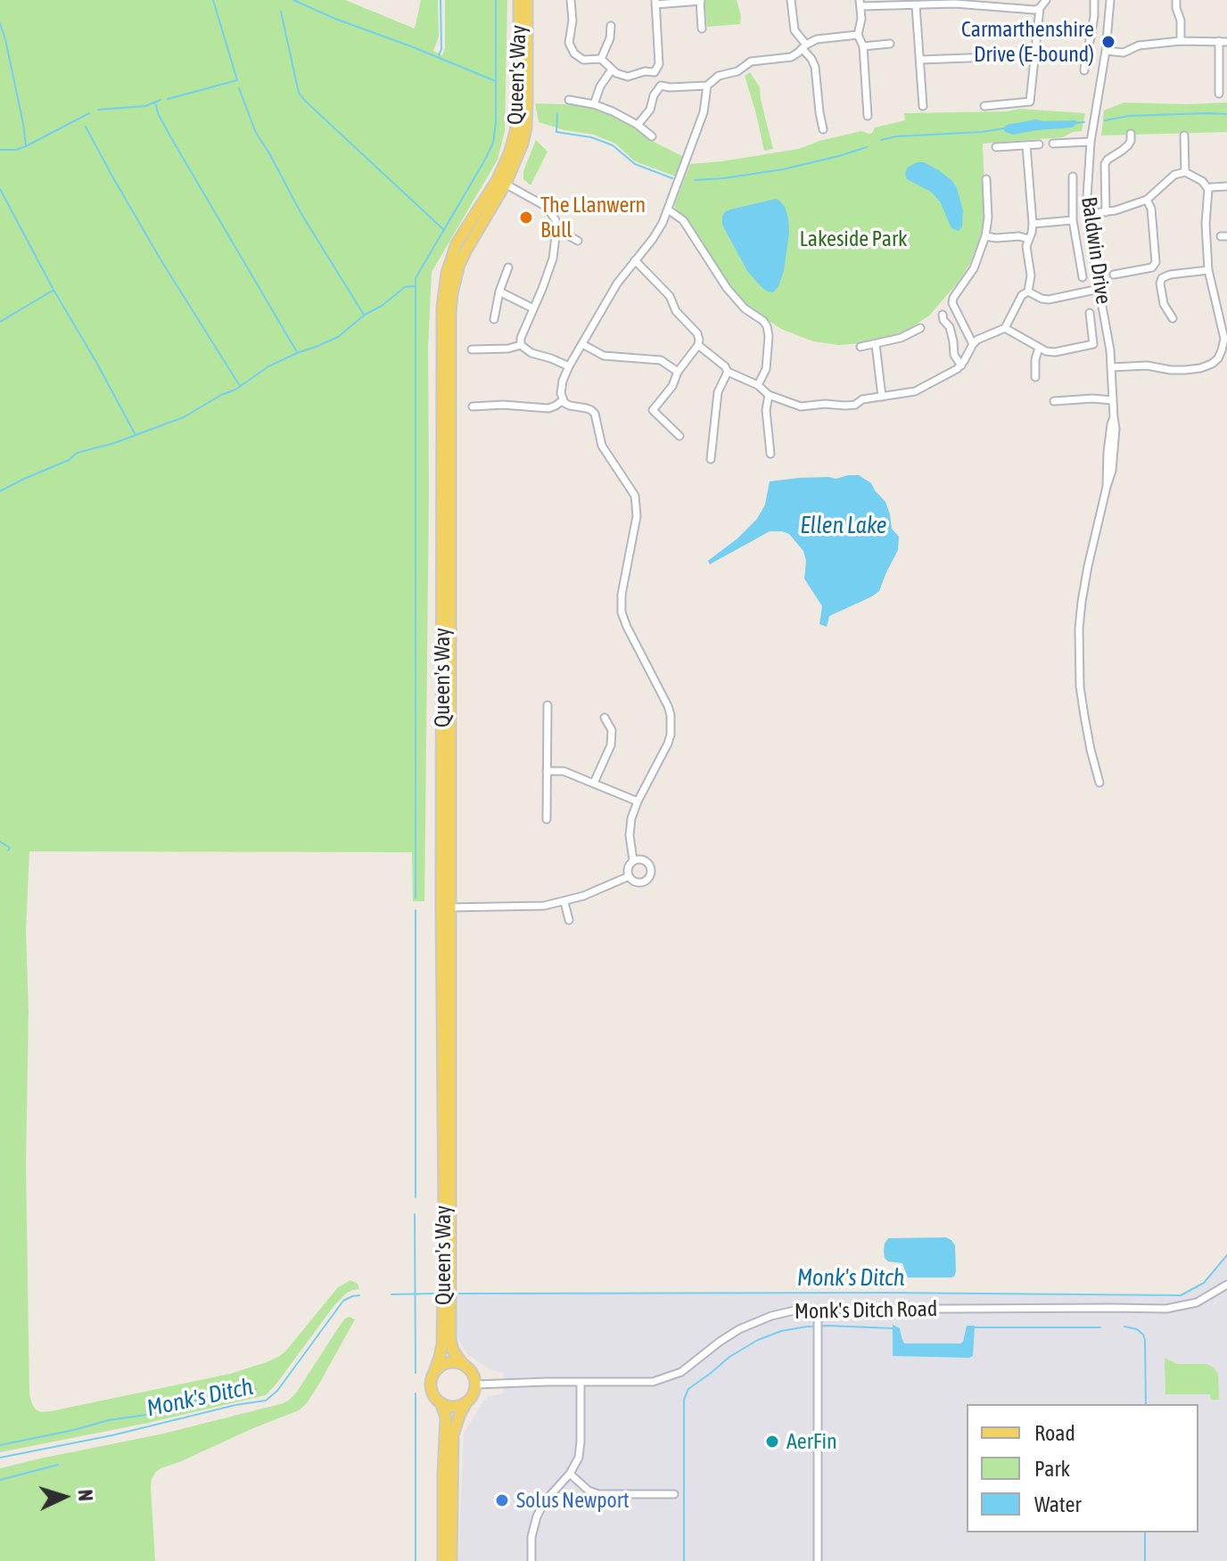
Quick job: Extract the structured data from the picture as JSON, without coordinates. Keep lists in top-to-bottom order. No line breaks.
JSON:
{"streets":{"main road":["Queen's Way"],"street":["Baldwin Drive","Monk's Ditch Road"]},"crossings":[["Queen's Way","Monk's Ditch Road"]],"water":["Ellen Lake","Monk's Ditch"],"parks":["Lakeside Park"],"places":["Carmarthenshire Drive (E-bound)","The Llanwern Bull","AerFin","Solus Newport"],"legend":["Road","Park","Water"],"north":"right"}
